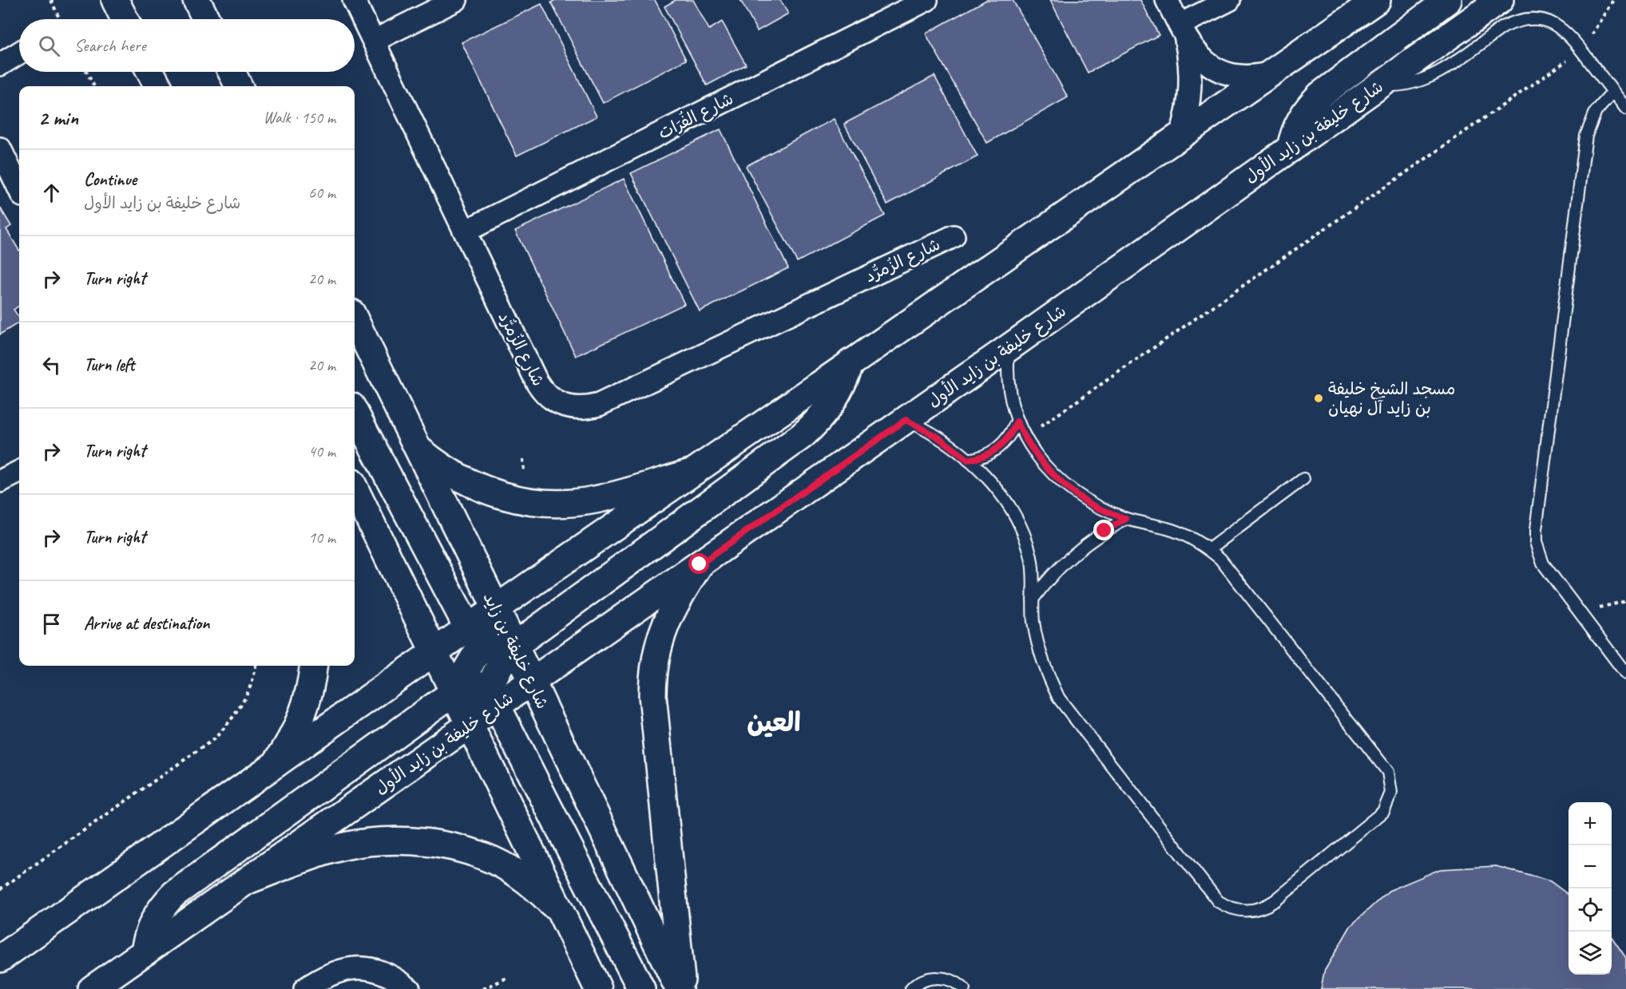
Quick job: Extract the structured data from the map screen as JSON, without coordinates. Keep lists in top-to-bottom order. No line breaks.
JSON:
{"streets":{"main road":["شارع خليفة بن زايد الأول","شارع خليفة بن زايد"],"street":["شارع الفُرَات","شارع الزُمرُّد"]},"crossings":[["شارع الفُرَات","شارع الزُمرُّد"],["شارع خليفة بن زايد الأول","شارع خليفة بن زايد"]],"districts":["العين"],"places":["مسجد الشيخ خليفة بن زايد آل نهيان"],"page":{"search":"Search here","heading":["2 min","Walk · 150 m"],"list":[["Continue","شارع خليفة بن زايد الأول","60 m"],["Turn right","20 m"],["Turn left","20 m"],["Turn right","40 m"],["Turn right","10 m"],"Arrive at destination"],"map_buttons":["+","−"]}}
